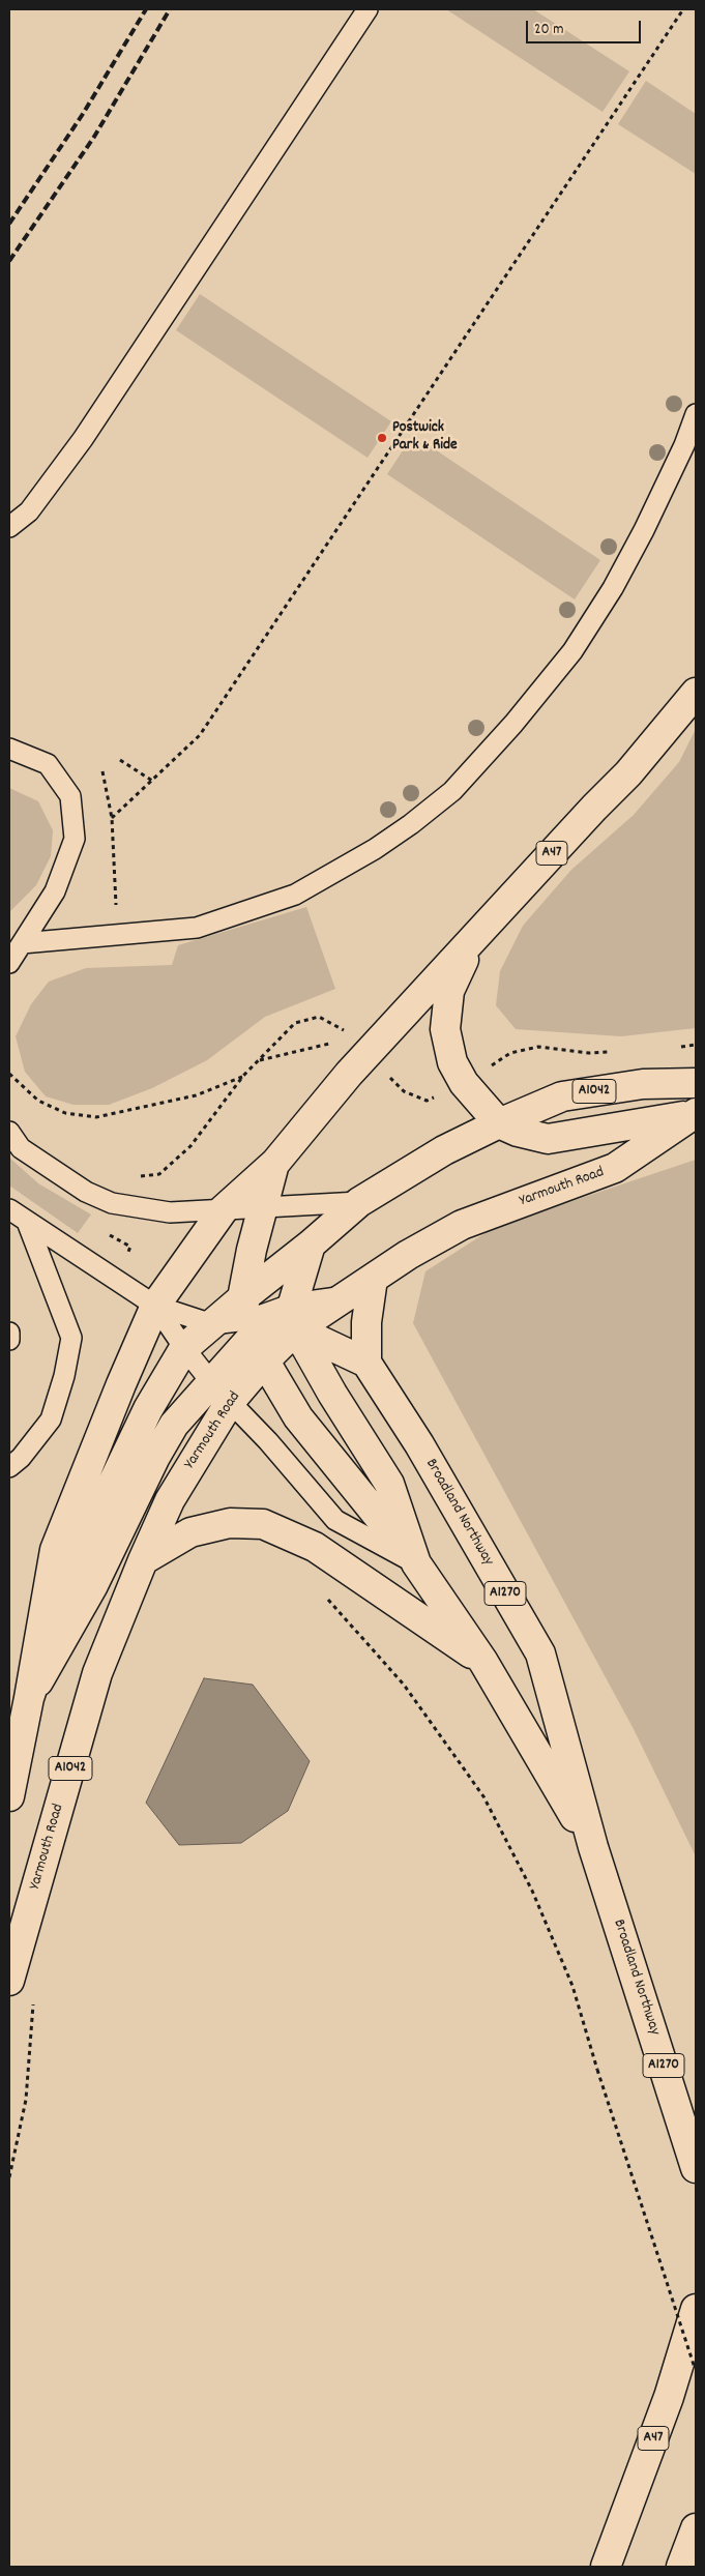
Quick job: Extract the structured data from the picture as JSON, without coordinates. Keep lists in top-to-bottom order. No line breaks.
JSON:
{"streets":{"highway":["A47","A1042","Yarmouth Road","Broadland Northway","A1270"]},"crossings":[["Yarmouth Road","Broadland Northway"]],"places":["Postwick Park & Ride"],"scale_bar":"20 m"}
